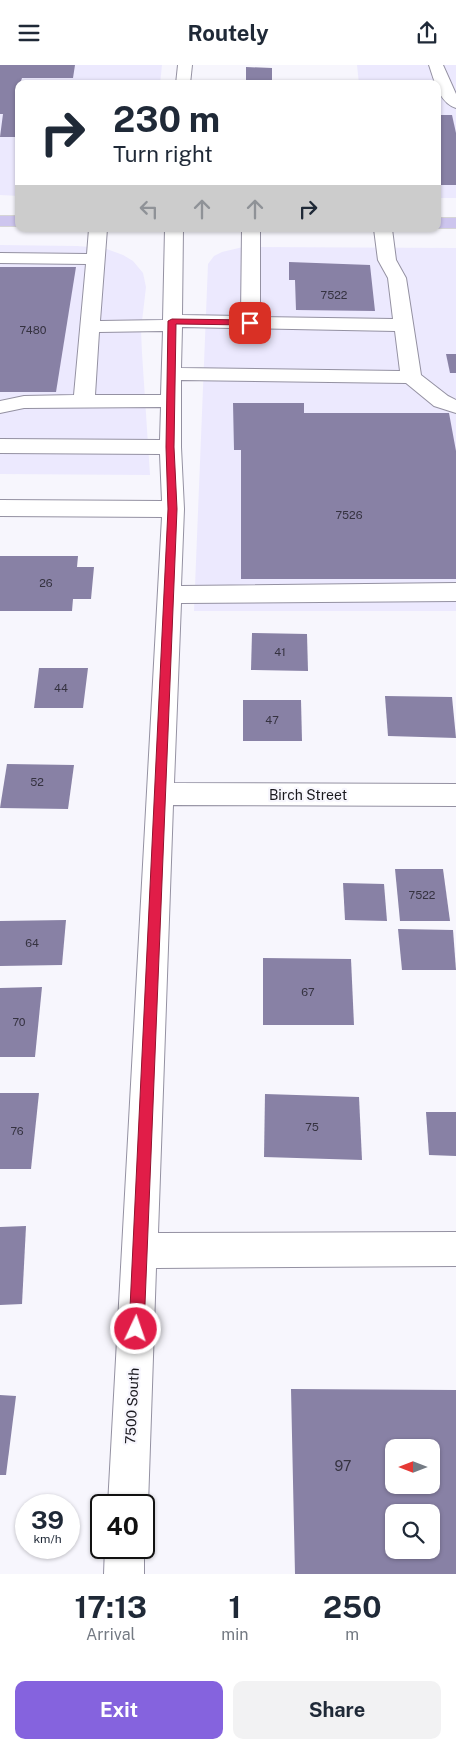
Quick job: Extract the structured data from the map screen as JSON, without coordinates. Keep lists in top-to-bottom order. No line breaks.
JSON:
{"streets":{"street":["Birch Street","7500 South"]},"crossings":[["Birch Street","7500 South"]],"house_numbers":["7522","7480","7526","26","41","44","47","52","7522","64","67","70","75","76","97"],"north":"left","page":{"header":"Routely","turn":["230 m","Turn right"],"speed":"39 km/h","limit":"40","eta":["17:13","Arrival","1","min","250","m"],"buttons":["Exit","Share"]}}
